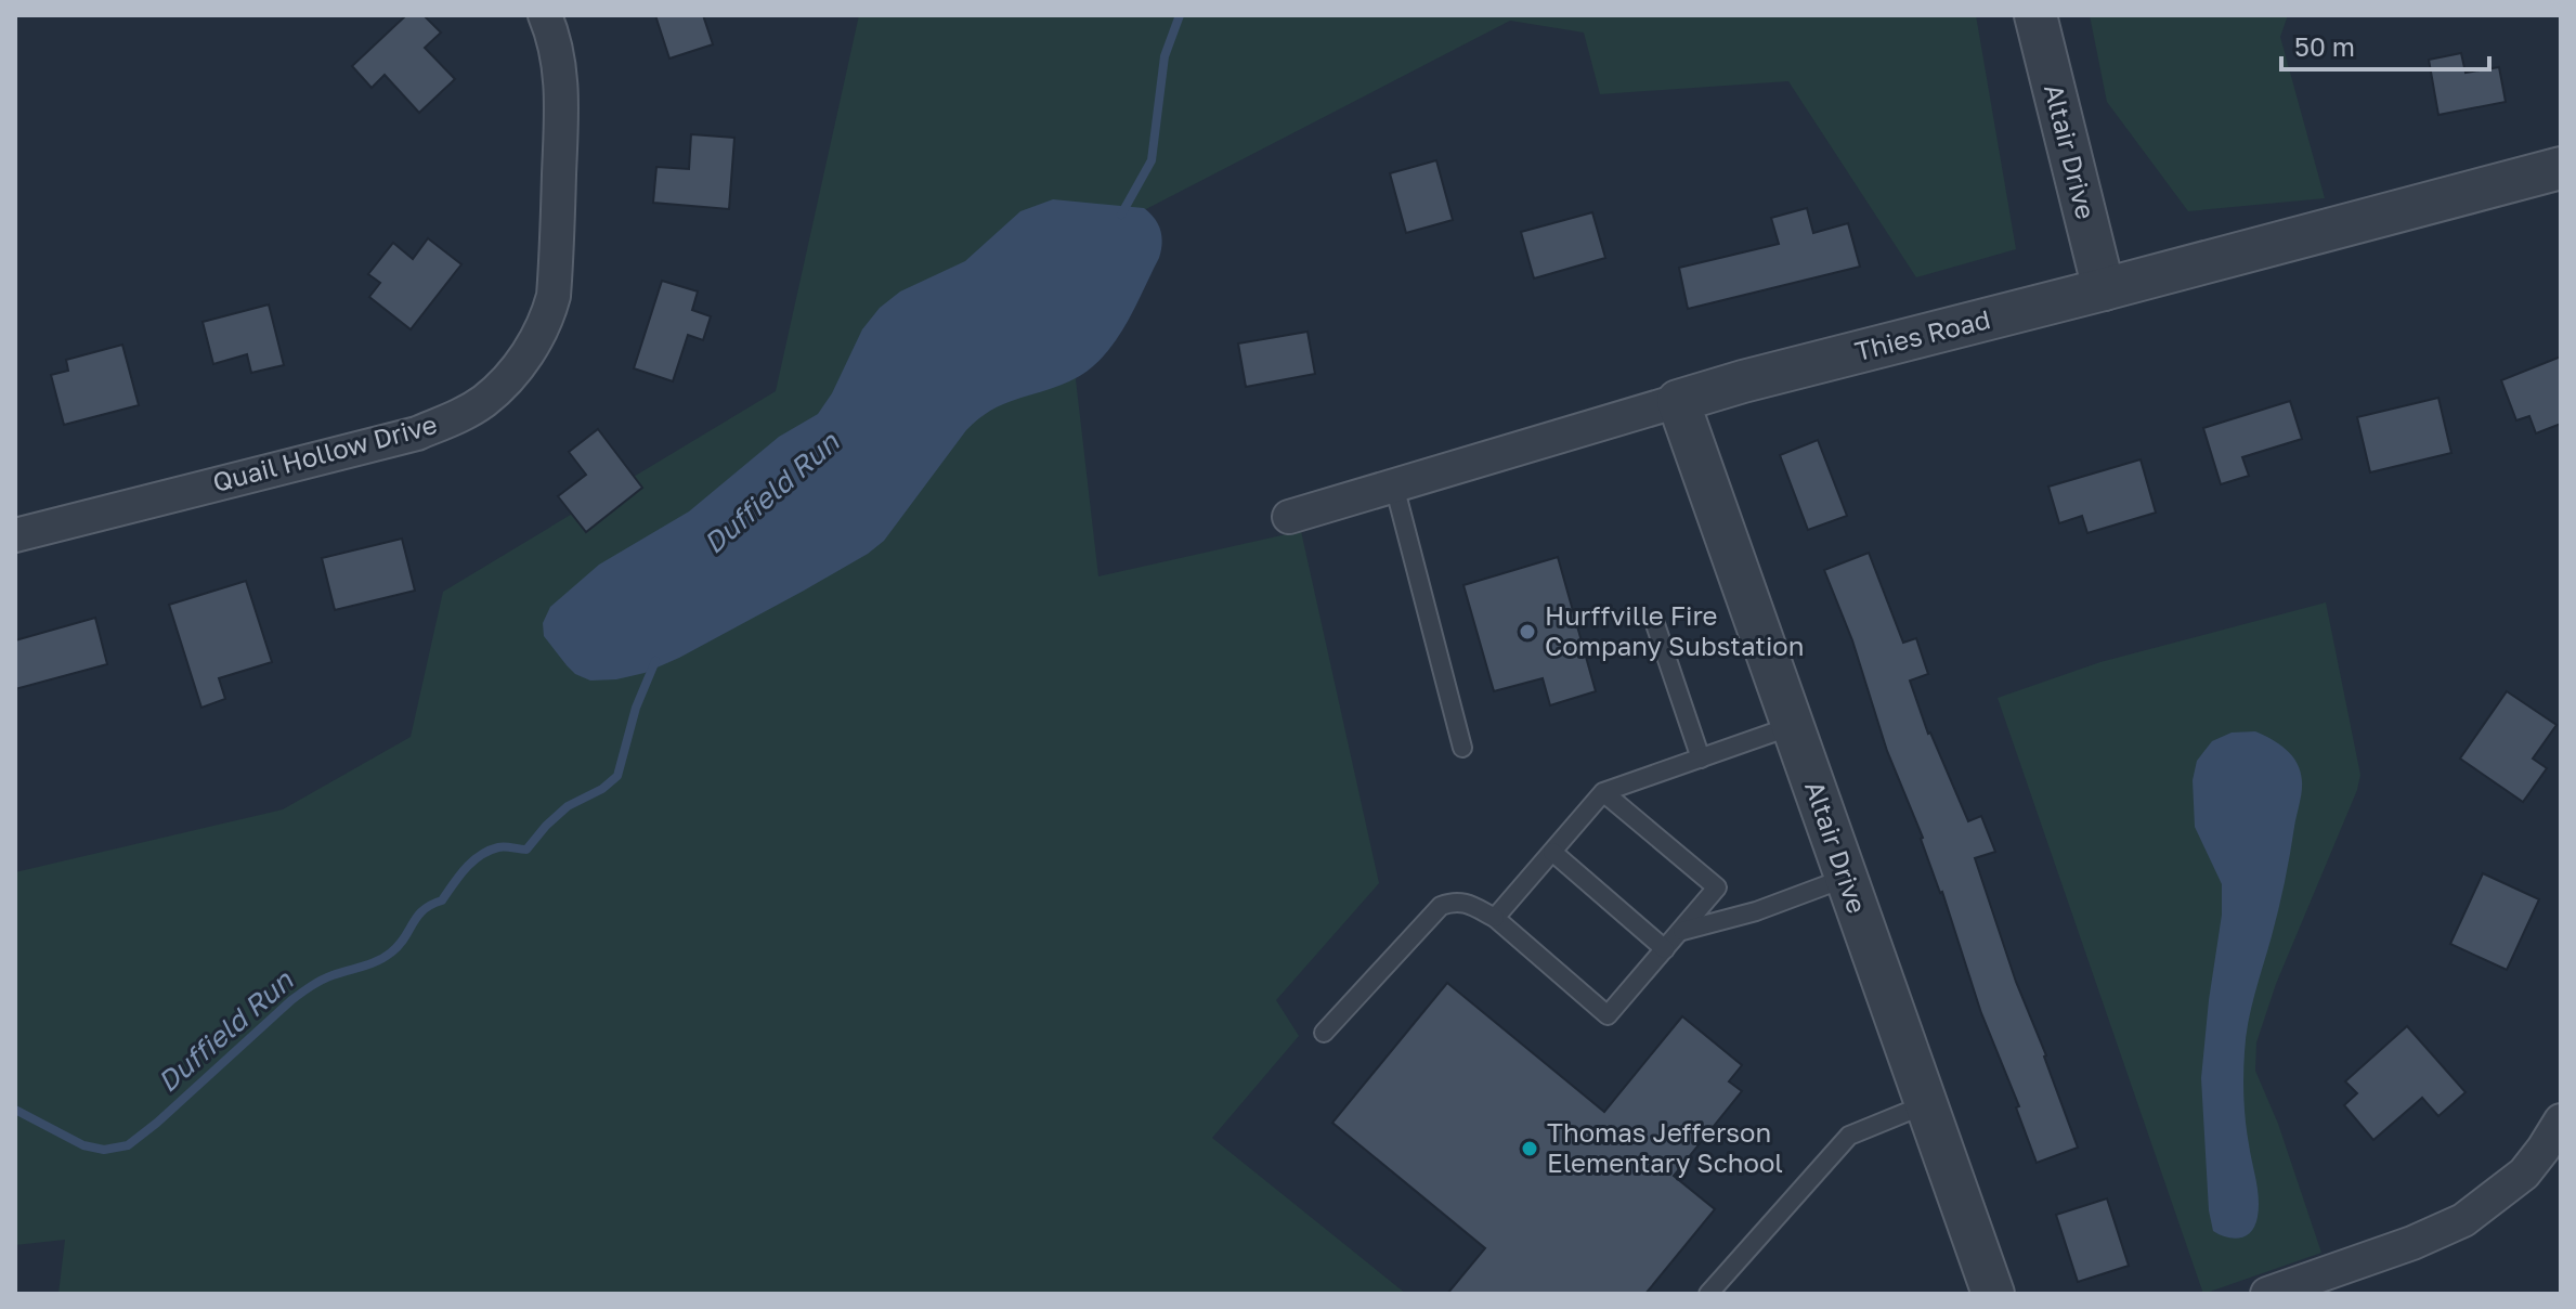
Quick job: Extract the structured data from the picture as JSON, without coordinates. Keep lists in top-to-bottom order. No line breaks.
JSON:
{"streets":{"street":["Altair Drive","Thies Road","Quail Hollow Drive"]},"crossings":[["Altair Drive","Thies Road"]],"water":["Duffield Run"],"places":["Hurffville Fire Company Substation","Thomas Jefferson Elementary School"],"scale_bar":"50 m"}
